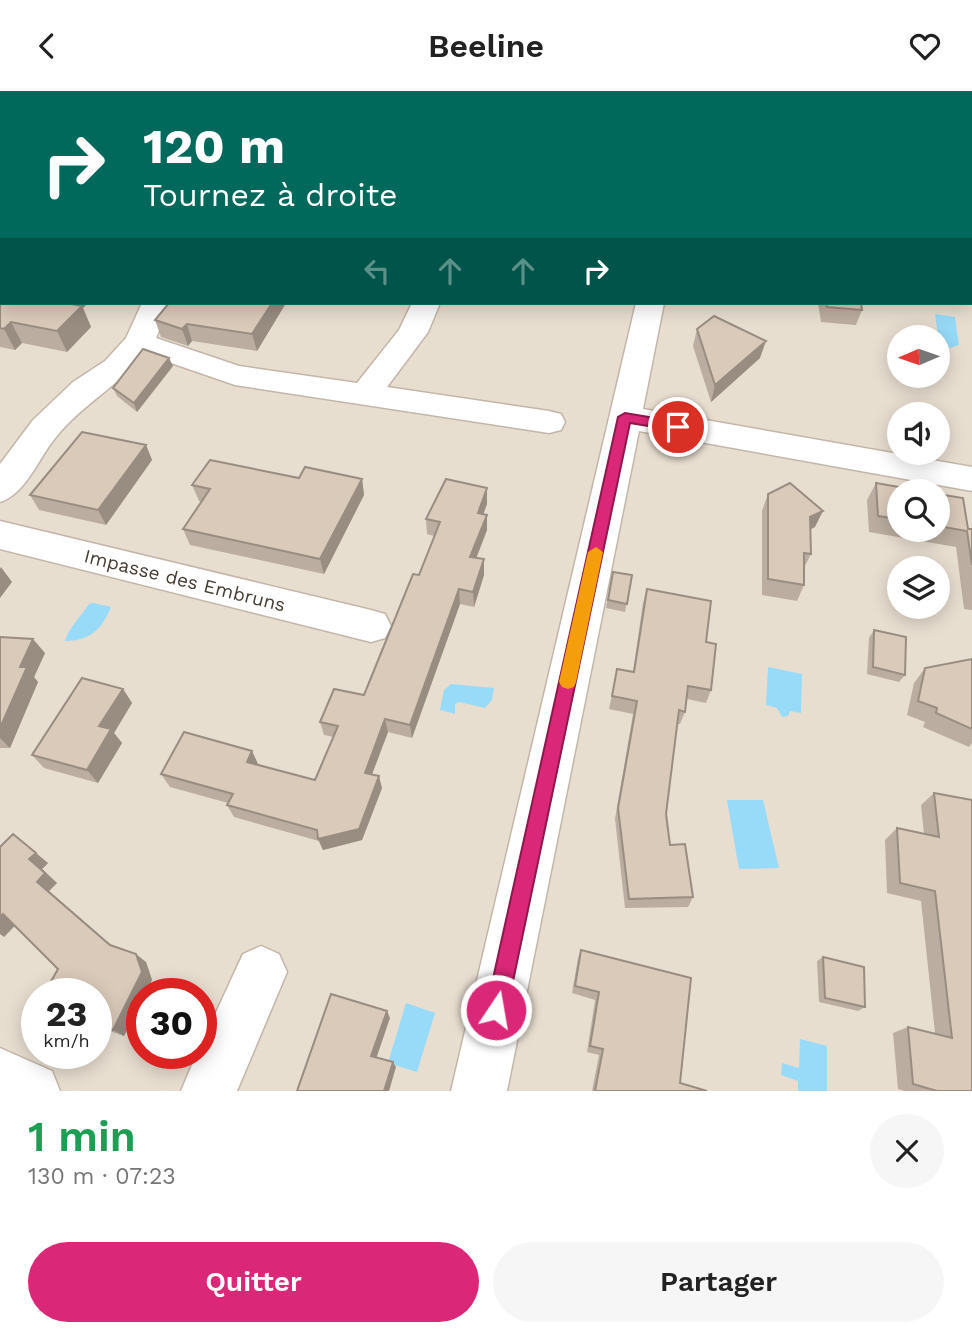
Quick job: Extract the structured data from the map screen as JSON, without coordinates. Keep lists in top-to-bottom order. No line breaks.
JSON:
{"streets":{"street":["Impasse des Embruns"]},"north":"left","page":{"header":"Beeline","turn":["120 m","Tournez à droite"],"speed":"23 km/h","limit":"30","heading":["1 min","130 m · 07:23"],"buttons":["Quitter","Partager"]}}
